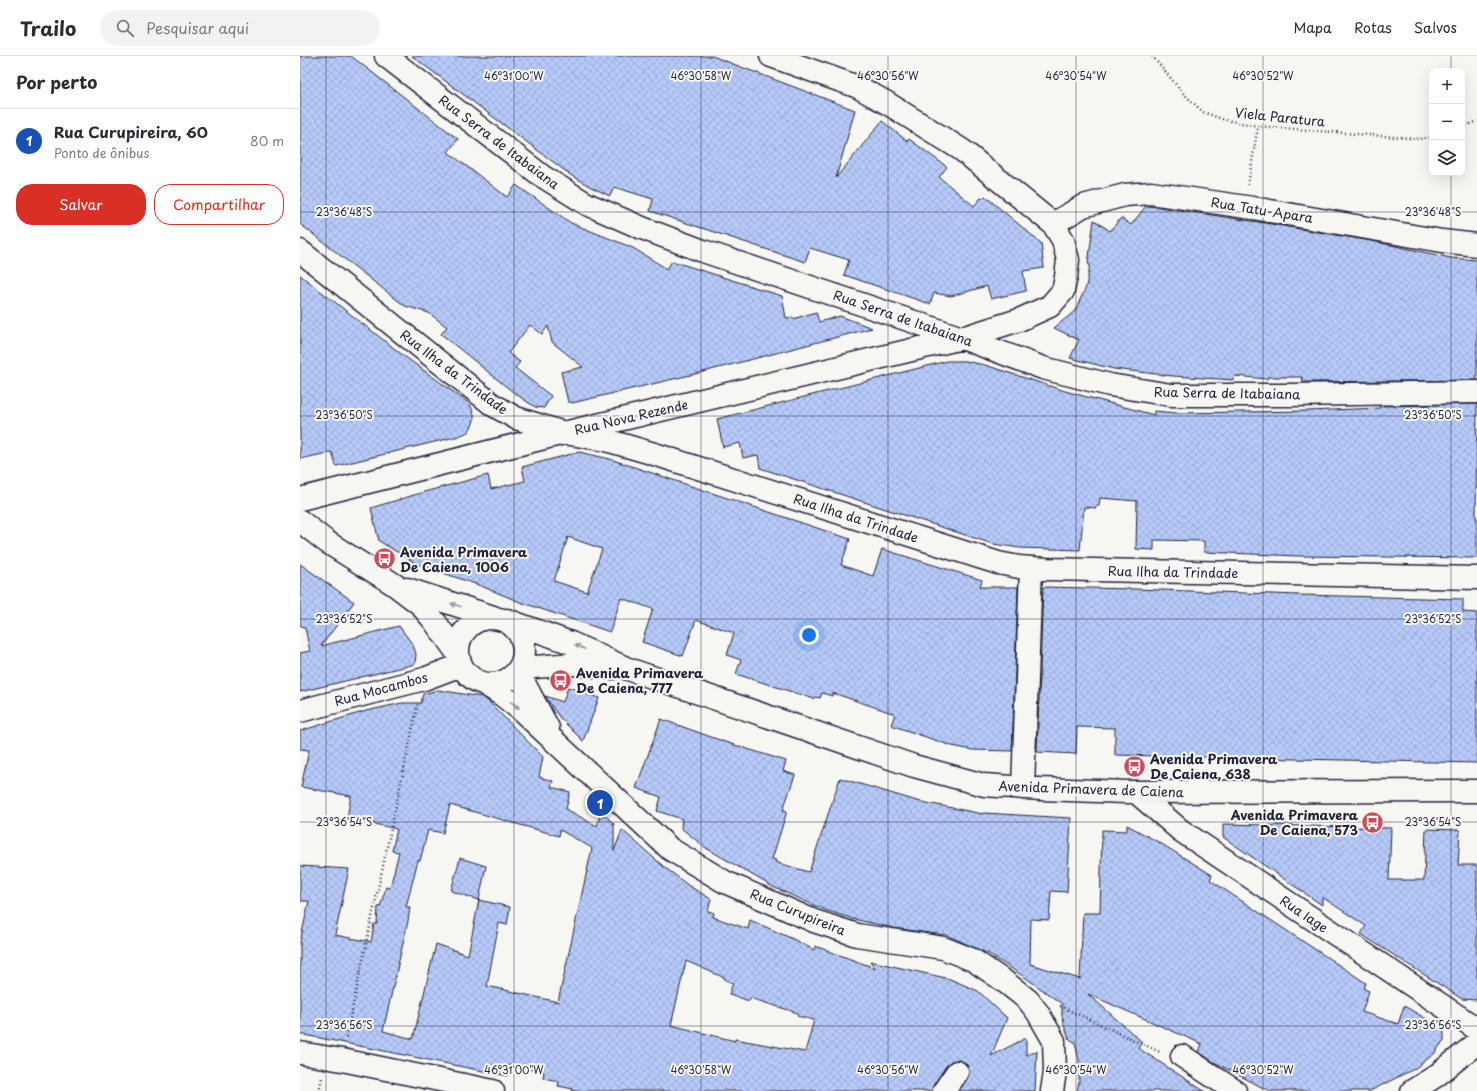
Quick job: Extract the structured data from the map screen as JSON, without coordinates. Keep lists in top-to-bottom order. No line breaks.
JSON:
{"streets":{"street":["Rua Serra de Itabaiana","Rua Tatu-Apara","Rua Ilha da Trindade","Rua Nova Rezende","Rua Mocambos","Avenida Primavera de Caiena","Rua Curupireira","Rua Iage"],"path":["Viela Paratura"]},"crossings":[["Rua Serra de Itabaiana","Rua Nova Rezende"],["Rua Tatu-Apara","Rua Nova Rezende"],["Rua Ilha da Trindade","Rua Nova Rezende"],["Rua Mocambos","Avenida Primavera de Caiena"],["Rua Mocambos","Rua Curupireira"],["Avenida Primavera de Caiena","Rua Curupireira"],["Avenida Primavera de Caiena","Rua Iage"]],"places":{"bus stop":["Avenida Primavera De Caiena, 1006","Avenida Primavera De Caiena, 777","Avenida Primavera De Caiena, 638","Avenida Primavera De Caiena, 573"]},"page":{"header":"Trailo","search":"Pesquisar aqui","nav":["Mapa","Rotas","Salvos"],"heading":"Por perto","map_buttons":["+","−"],"list":[{"mark":"1","name":"Rua Curupireira, 60","note":"Ponto de ônibus","value":"80 m"}],"buttons":["Salvar","Compartilhar"],"pins":"1"},"coordinates":["46°31'00\"W","46°30'58\"W","46°30'56\"W","46°30'54\"W","46°30'52\"W","23°36'48\"S","23°36'50\"S","23°36'52\"S","23°36'54\"S","23°36'56\"S"]}
